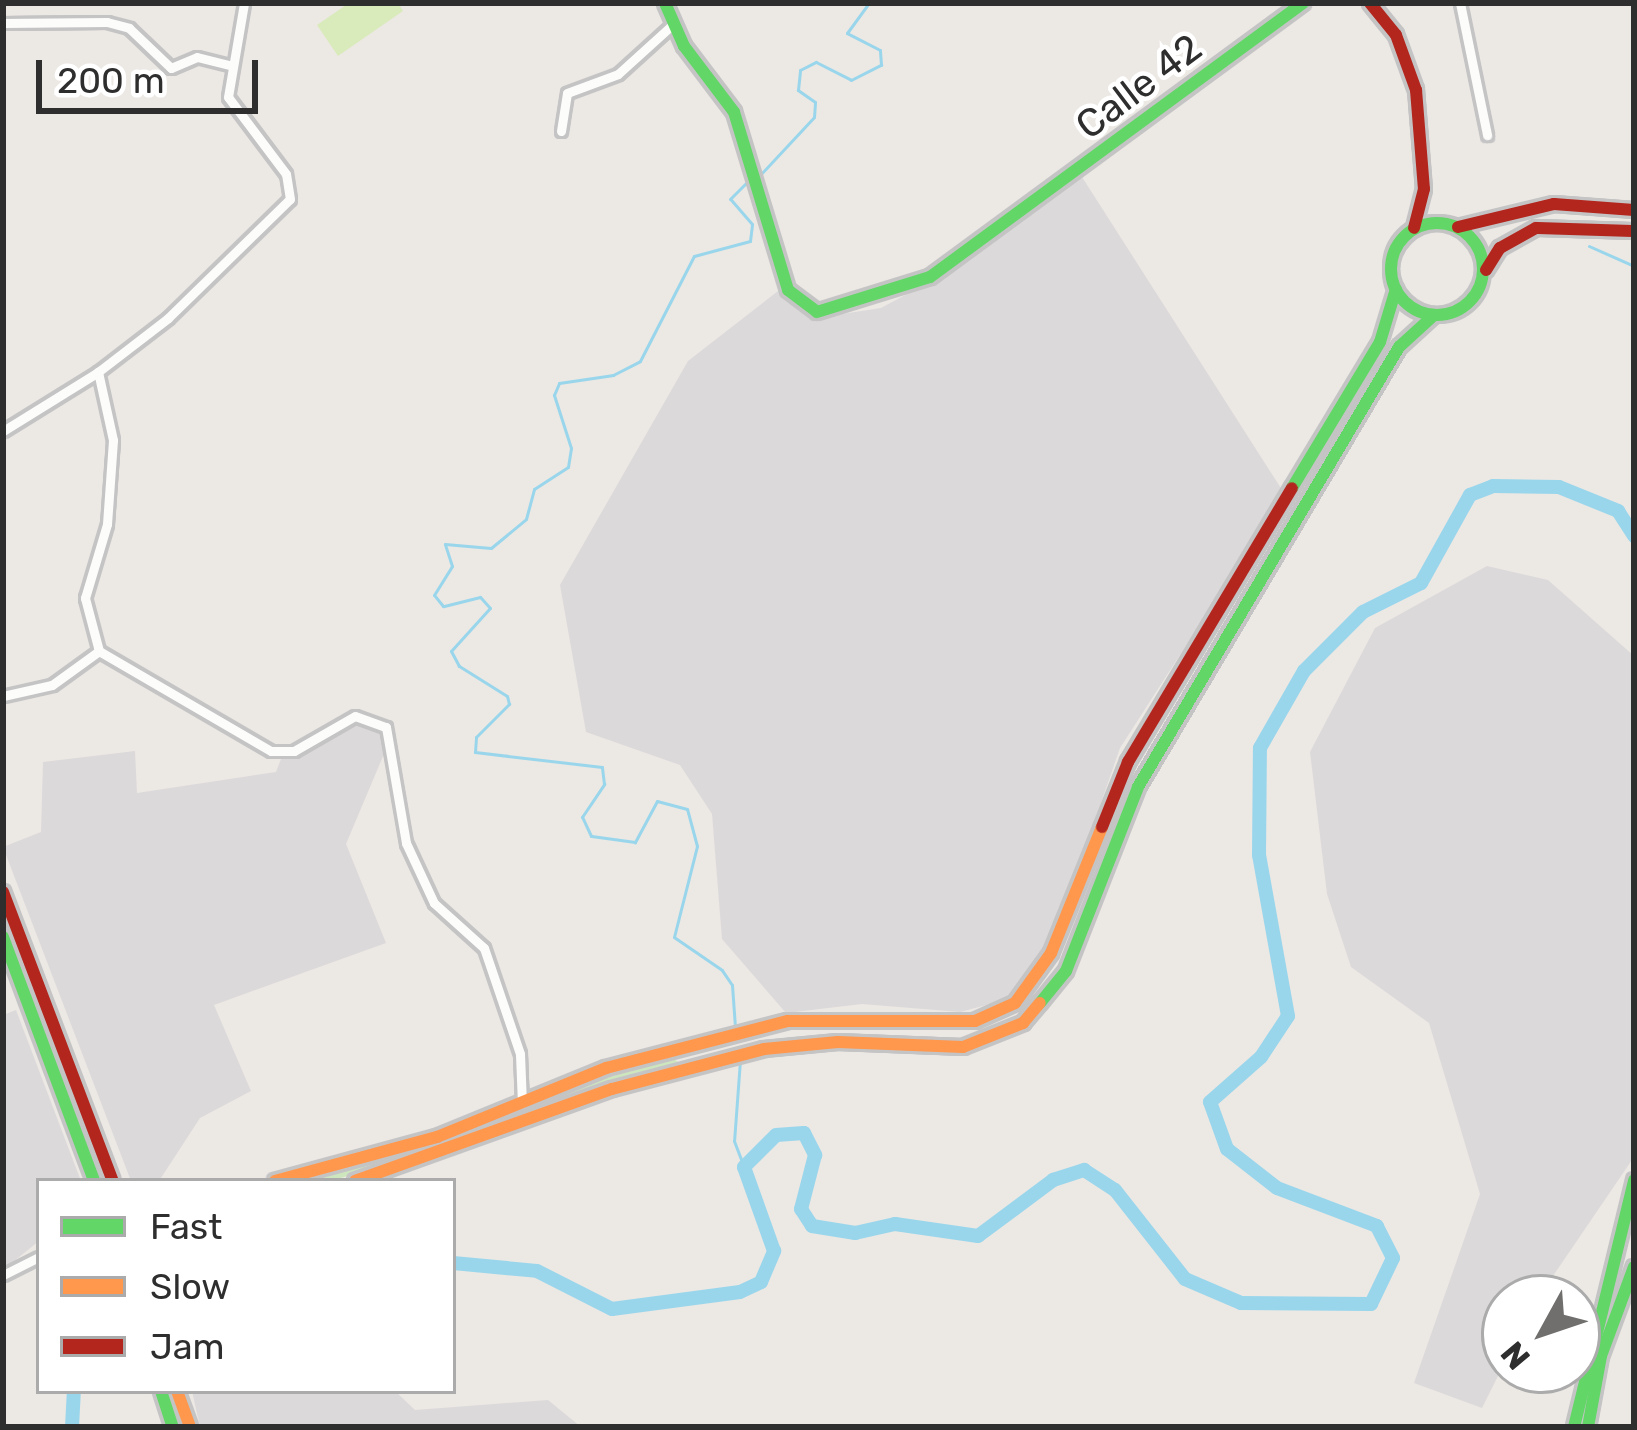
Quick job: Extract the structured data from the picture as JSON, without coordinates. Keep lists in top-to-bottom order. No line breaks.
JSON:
{"streets":{"main road":["Calle 42"]},"legend":["Fast","Slow","Jam"],"scale_bar":"200 m","north":"bottom left"}
